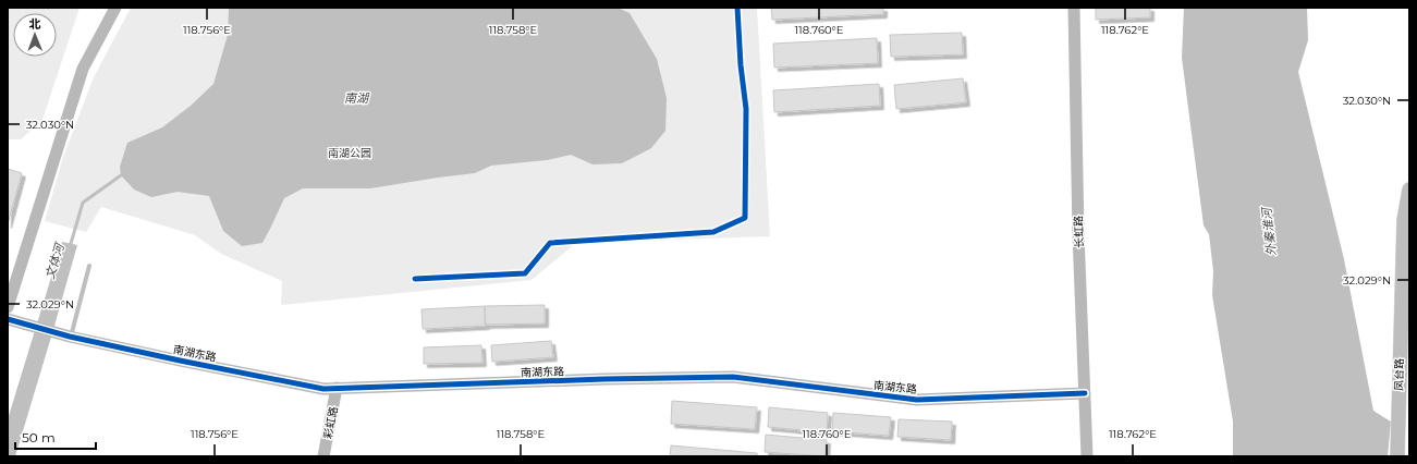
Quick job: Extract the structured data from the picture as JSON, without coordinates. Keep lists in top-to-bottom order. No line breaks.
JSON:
{"streets":{"main road":["凤台路"],"street":["长虹路","南湖东路","彩虹路"]},"crossings":[["长虹路","南湖东路"],["南湖东路","彩虹路"]],"water":["南湖","外秦淮河","文体河"],"parks":["南湖公园"],"scale_bar":"50 m","north":"top","coordinates":["118.756°E","118.758°E","118.760°E","118.762°E","32.030°N","32.029°N"]}
